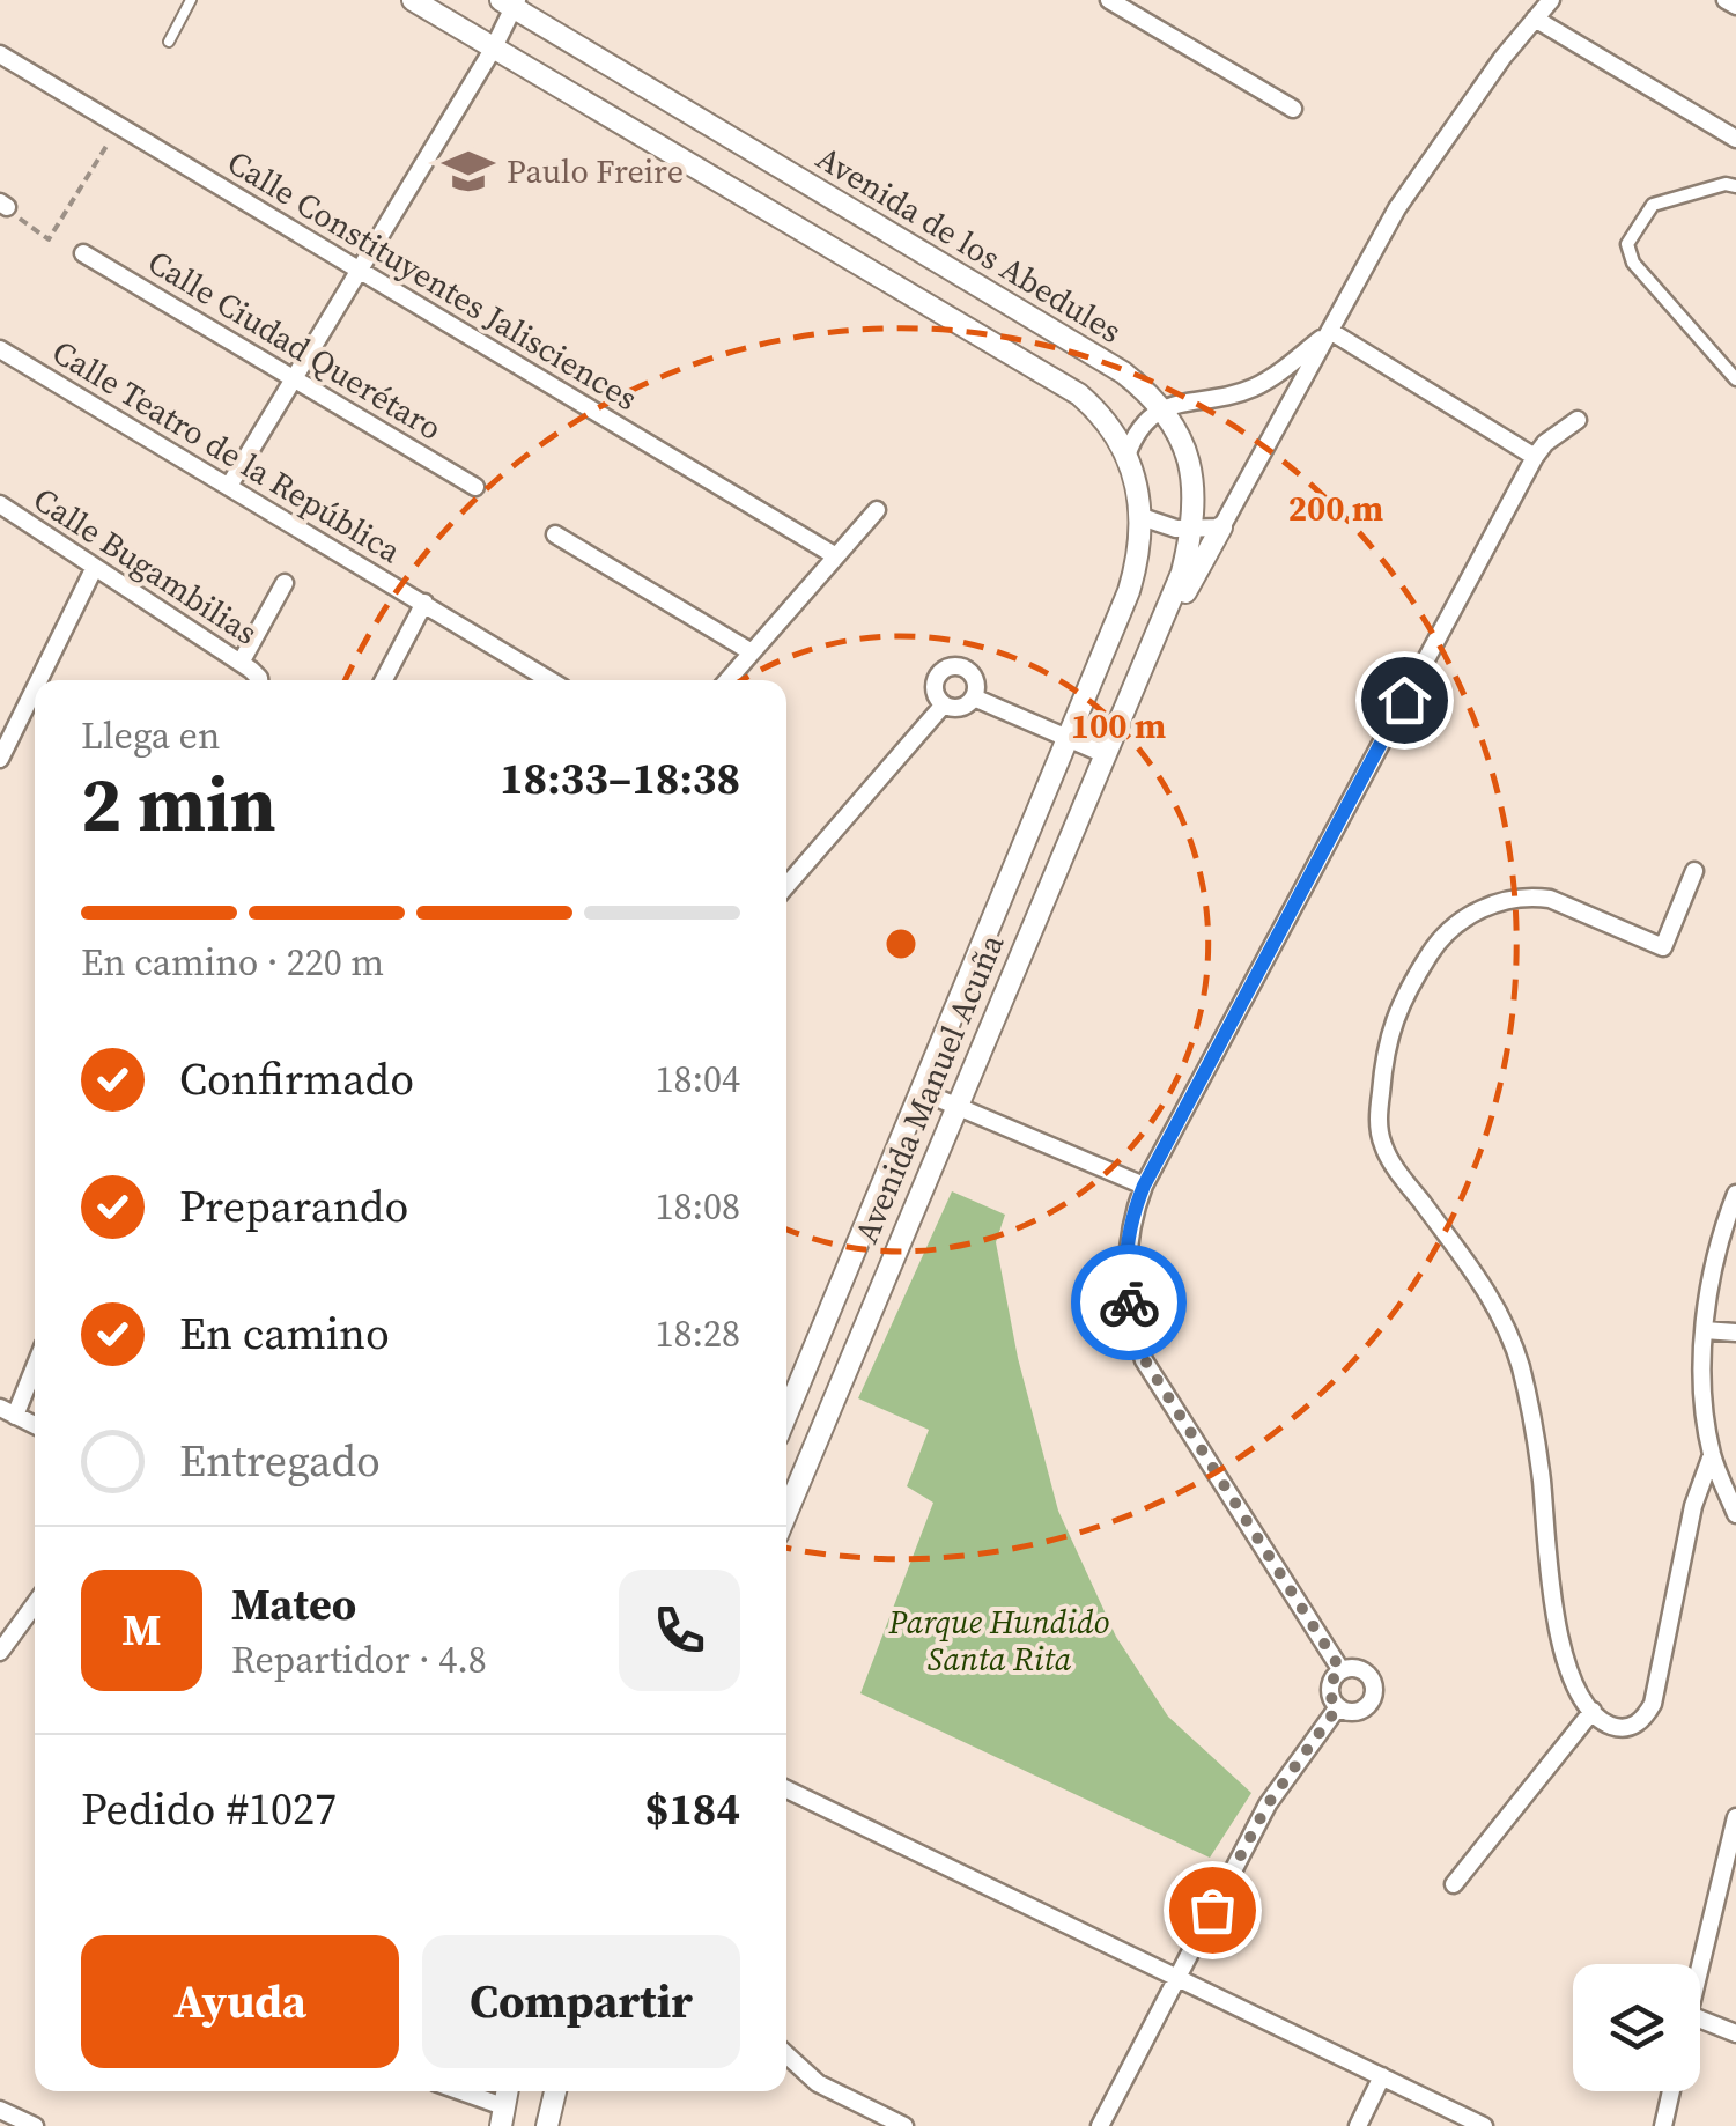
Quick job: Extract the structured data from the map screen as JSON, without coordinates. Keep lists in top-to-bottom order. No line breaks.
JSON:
{"streets":{"street":["Avenida de los Abedules","Calle Constituyentes Jalisciences","Calle Ciudad Querétaro","Calle Teatro de la República","Calle Bugambilias","Avenida Manuel Acuña"]},"crossings":[["Avenida de los Abedules","Avenida Manuel Acuña"]],"parks":["Parque Hundido Santa Rita"],"places":{"school or university":["Paulo Freire"]},"page":{"heading":["2 min","Llega en","18:33–18:38"],"panel":["Mateo","Repartidor · 4.8","Pedido #1027","$184"],"bar":"En camino · 220 m","list":[["Confirmado","18:04"],["Preparando","18:08"],["En camino","18:28"],"Entregado"],"round":"M","buttons":["Ayuda","Compartir"]},"rings":["200 m","100 m"]}
